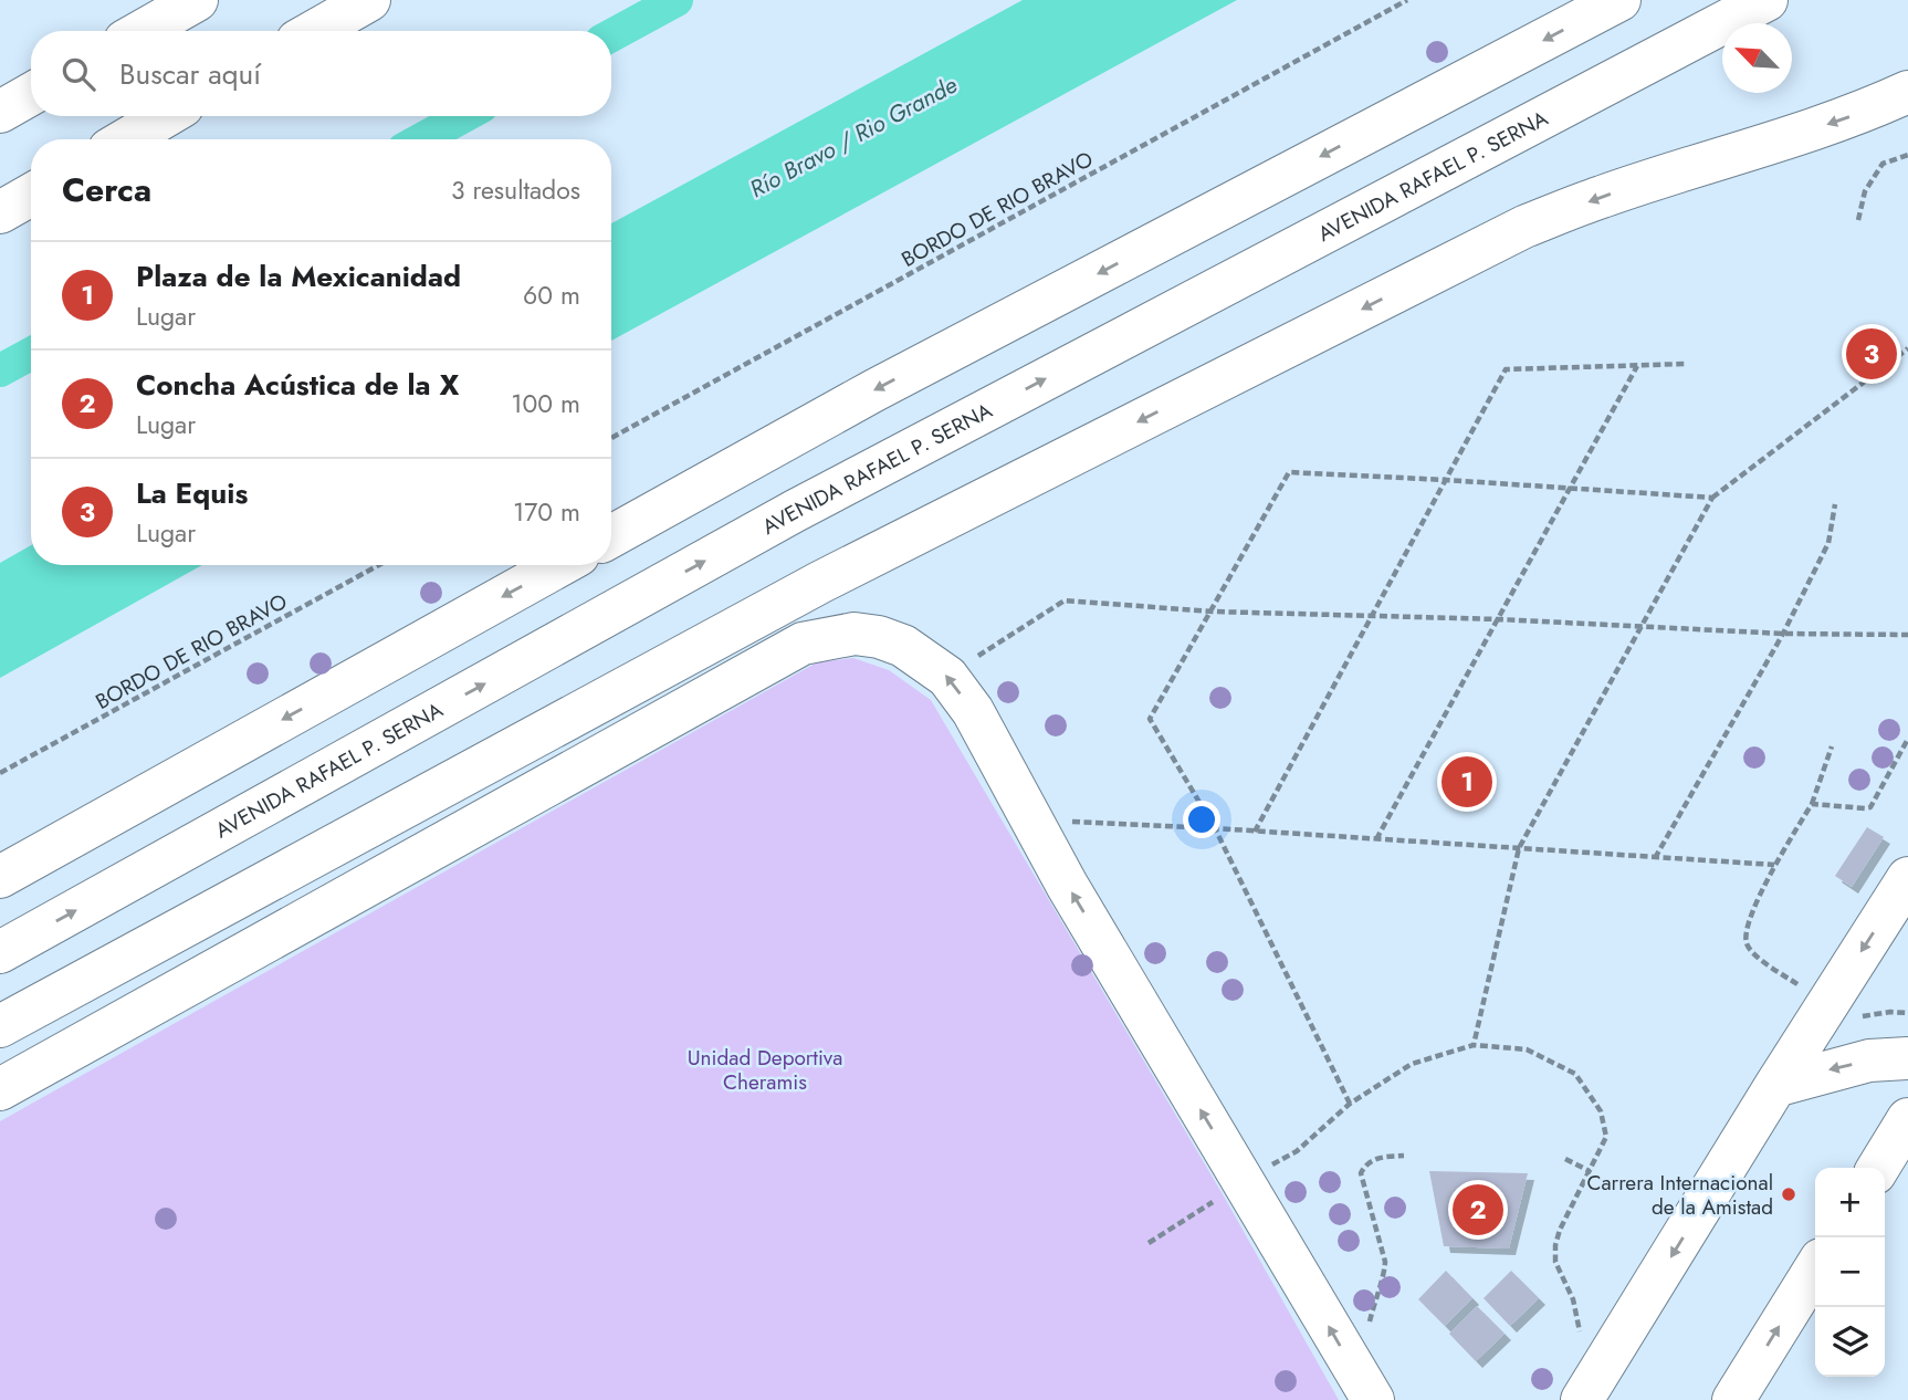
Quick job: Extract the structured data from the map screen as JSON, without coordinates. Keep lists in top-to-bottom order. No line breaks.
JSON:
{"streets":{"main road":["AVENIDA RAFAEL P. SERNA"],"path":["BORDO DE RIO BRAVO"]},"water":["Río Bravo / Rio Grande"],"parks":["Unidad Deportiva Cheramis"],"places":["Carrera Internacional de la Amistad"],"north":"top left","page":{"search":"Buscar aquí","heading":["Cerca","3 resultados"],"list":[{"mark":"1","name":"Plaza de la Mexicanidad","note":"Lugar","value":"60 m"},{"mark":"2","name":"Concha Acústica de la X","note":"Lugar","value":"100 m"},{"mark":"3","name":"La Equis","note":"Lugar","value":"170 m"}],"pins":["3","1","2"],"map_buttons":["+","−"]}}
